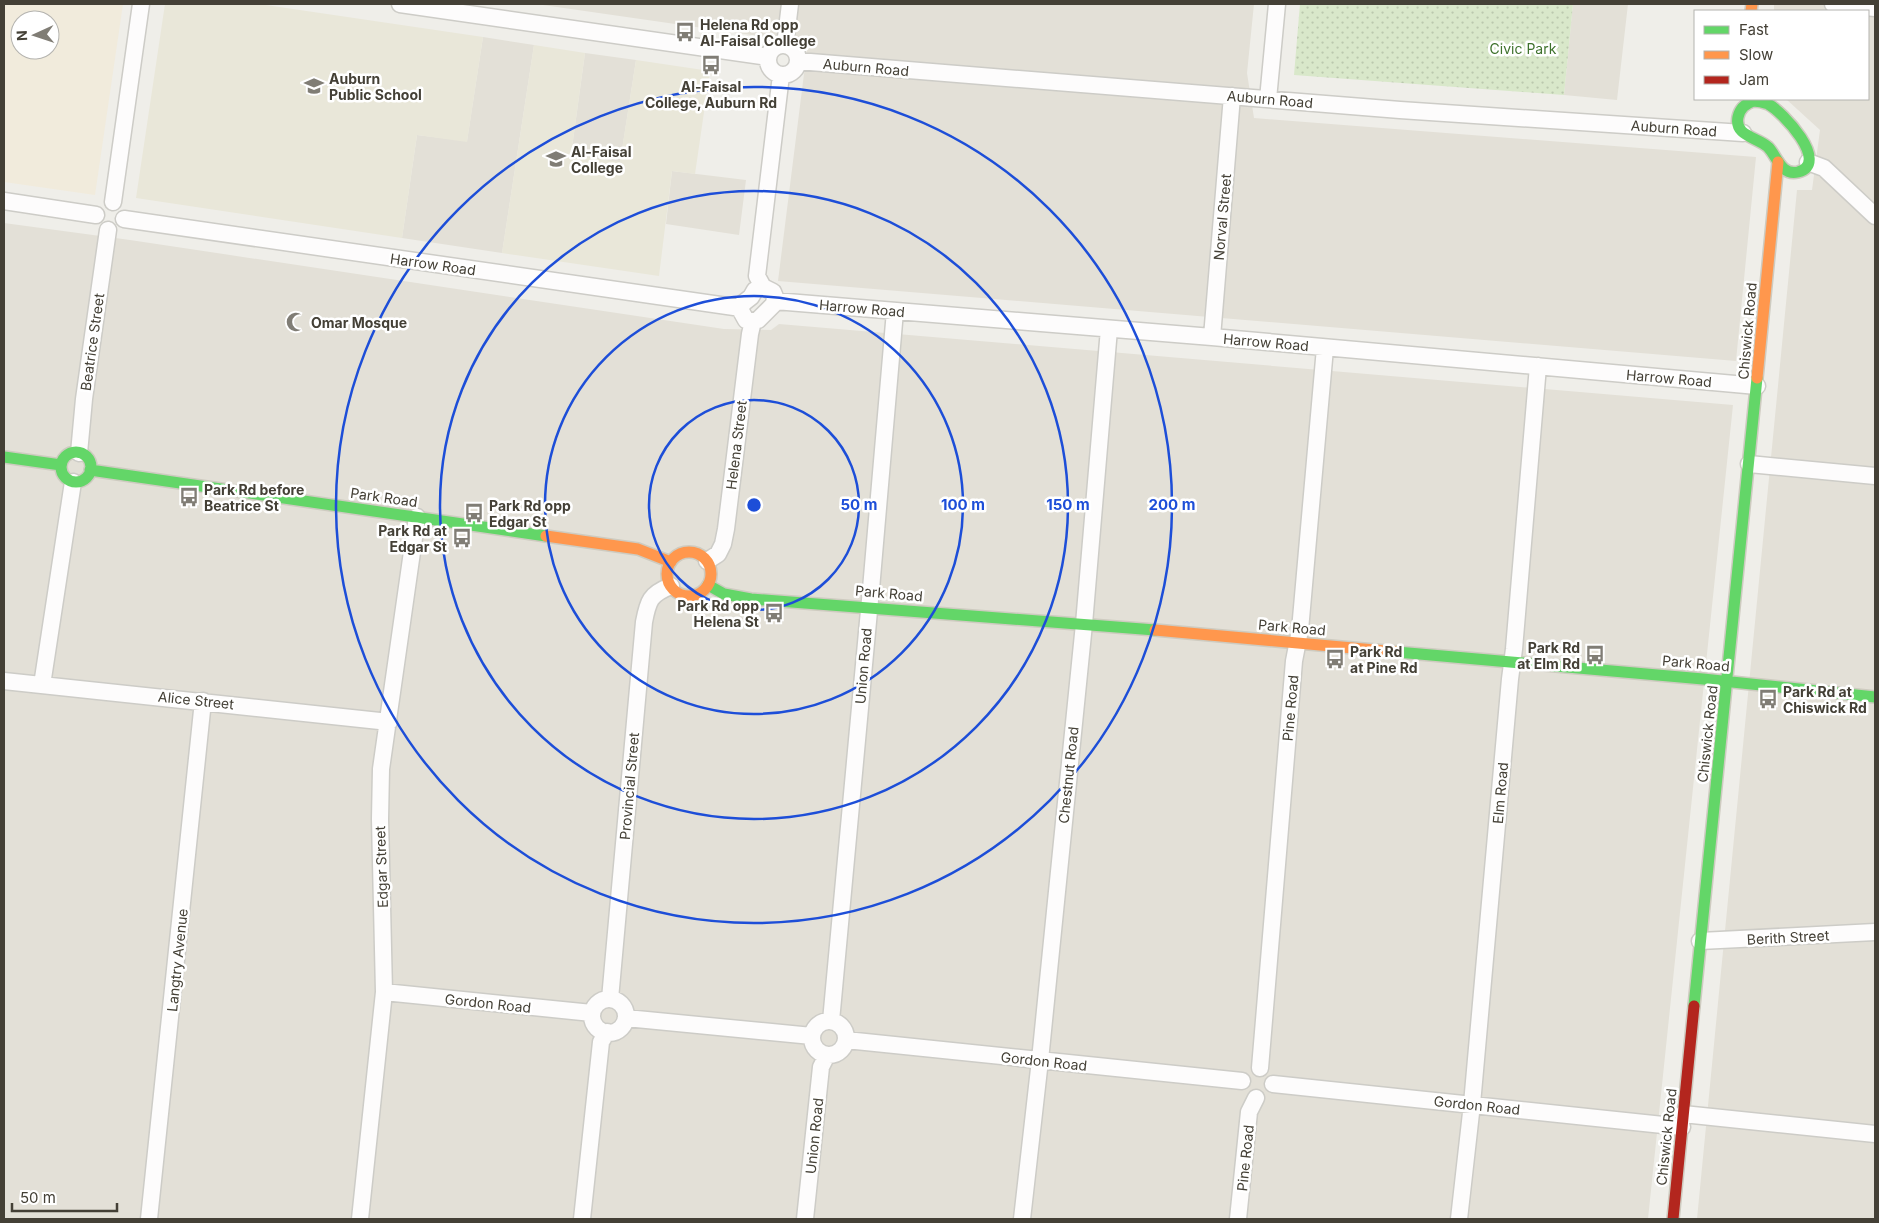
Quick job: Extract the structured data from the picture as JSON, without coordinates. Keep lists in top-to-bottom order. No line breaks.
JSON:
{"streets":{"street":["Auburn Road","Norval Street","Harrow Road","Chiswick Road","Beatrice Street","Helena Street","Park Road","Union Road","Alice Street","Pine Road","Chestnut Road","Provincial Street","Elm Road","Edgar Street","Berith Street","Langtry Avenue","Gordon Road"]},"crossings":[["Auburn Road","Norval Street"],["Norval Street","Harrow Road"],["Harrow Road","Chiswick Road"],["Harrow Road","Beatrice Street"],["Harrow Road","Union Road"],["Harrow Road","Pine Road"],["Harrow Road","Chestnut Road"],["Harrow Road","Elm Road"],["Chiswick Road","Park Road"],["Chiswick Road","Berith Street"],["Chiswick Road","Gordon Road"],["Beatrice Street","Park Road"],["Helena Street","Park Road"],["Helena Street","Provincial Street"],["Park Road","Union Road"],["Park Road","Pine Road"],["Park Road","Chestnut Road"],["Park Road","Provincial Street"],["Park Road","Elm Road"],["Park Road","Edgar Street"],["Union Road","Gordon Road"],["Alice Street","Edgar Street"],["Alice Street","Langtry Avenue"],["Pine Road","Gordon Road"],["Chestnut Road","Gordon Road"],["Provincial Street","Gordon Road"],["Elm Road","Gordon Road"],["Edgar Street","Gordon Road"]],"parks":["Civic Park"],"places":{"bus stop":["Helena Rd opp Al-Faisal College","Al-Faisal College, Auburn Rd","Park Rd before Beatrice St","Park Rd opp Edgar St","Park Rd at Edgar St","Park Rd opp Helena St","Park Rd at Elm Rd","Park Rd at Pine Rd","Park Rd at Chiswick Rd"],"school or university":["Auburn Public School","Al-Faisal College"],"mosque":["Omar Mosque"]},"legend":["Fast","Slow","Jam"],"scale_bar":"50 m","north":"left","rings":["50 m","100 m","150 m","200 m"]}
